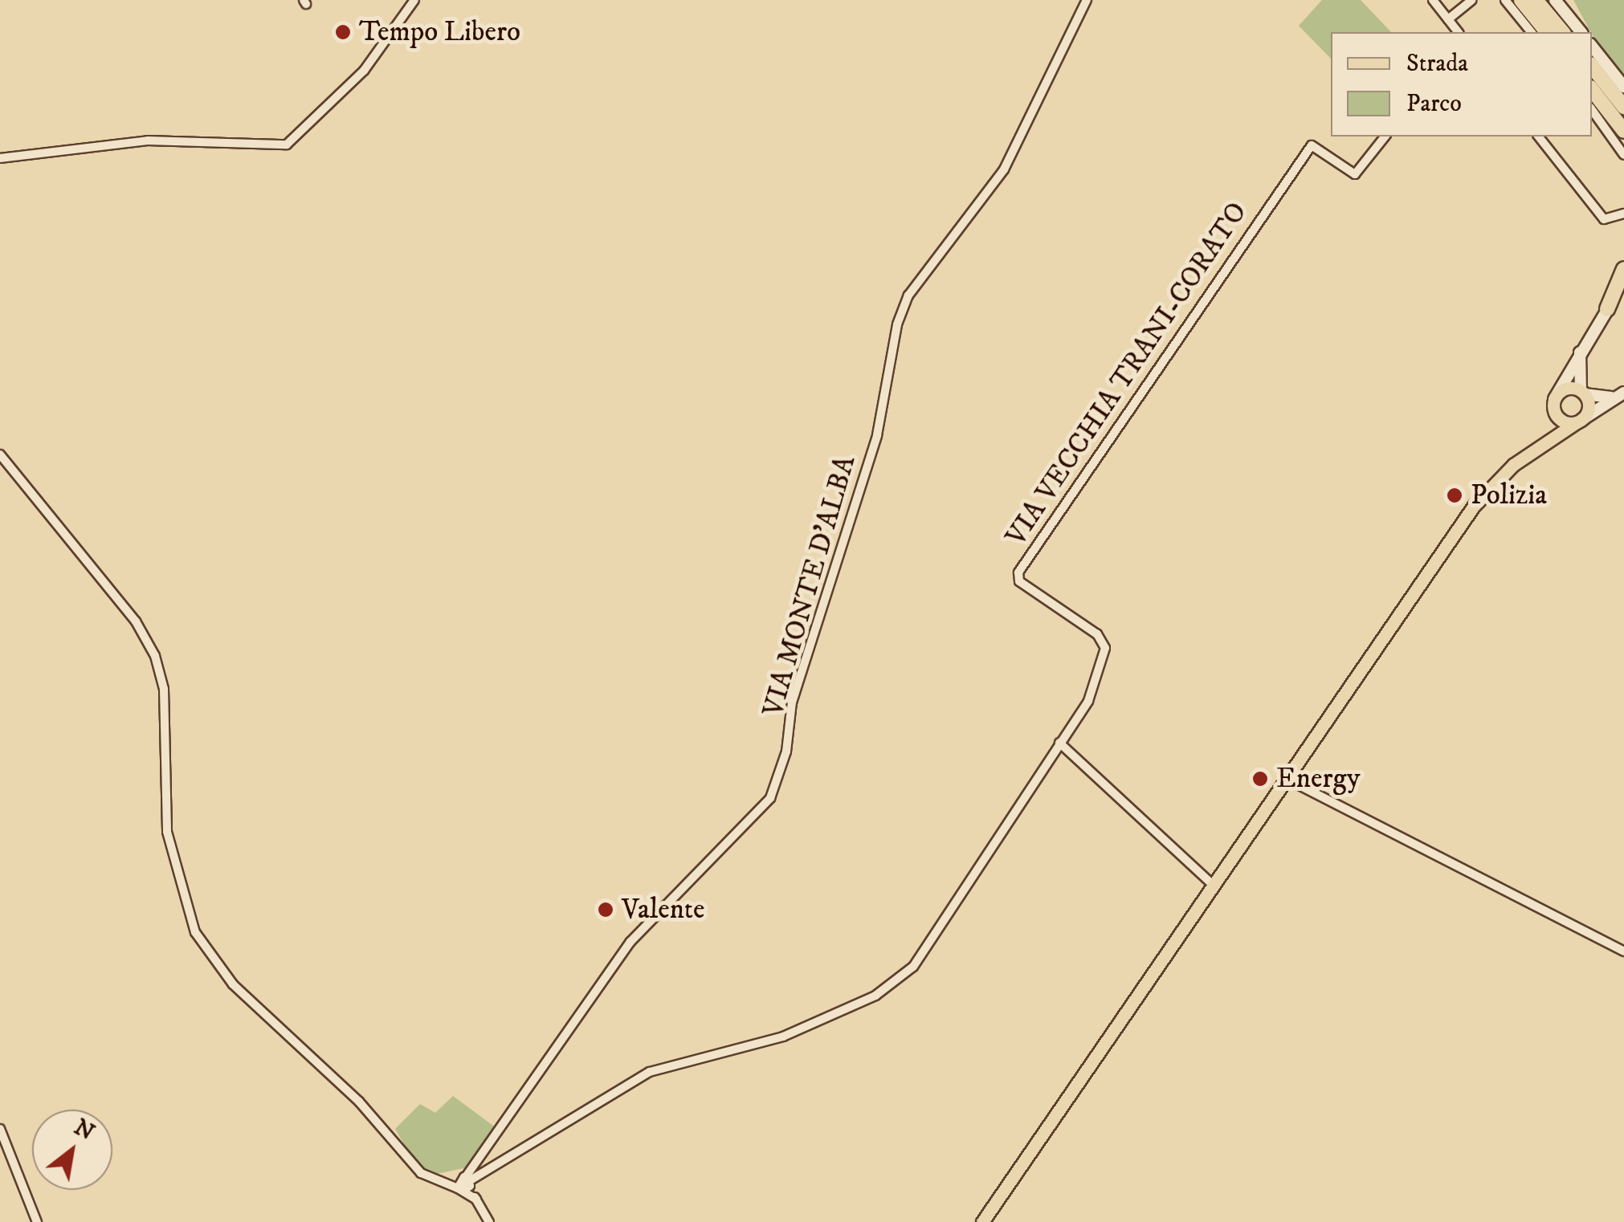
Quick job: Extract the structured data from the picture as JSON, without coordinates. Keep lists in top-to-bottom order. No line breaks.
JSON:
{"streets":{"street":["VIA VECCHIA TRANI-CORATO","VIA MONTE D'ALBA"]},"crossings":[["VIA VECCHIA TRANI-CORATO","VIA MONTE D'ALBA"]],"places":["Tempo Libero","Polizia","Energy","Valente"],"legend":["Strada","Parco"],"north":"top right"}
